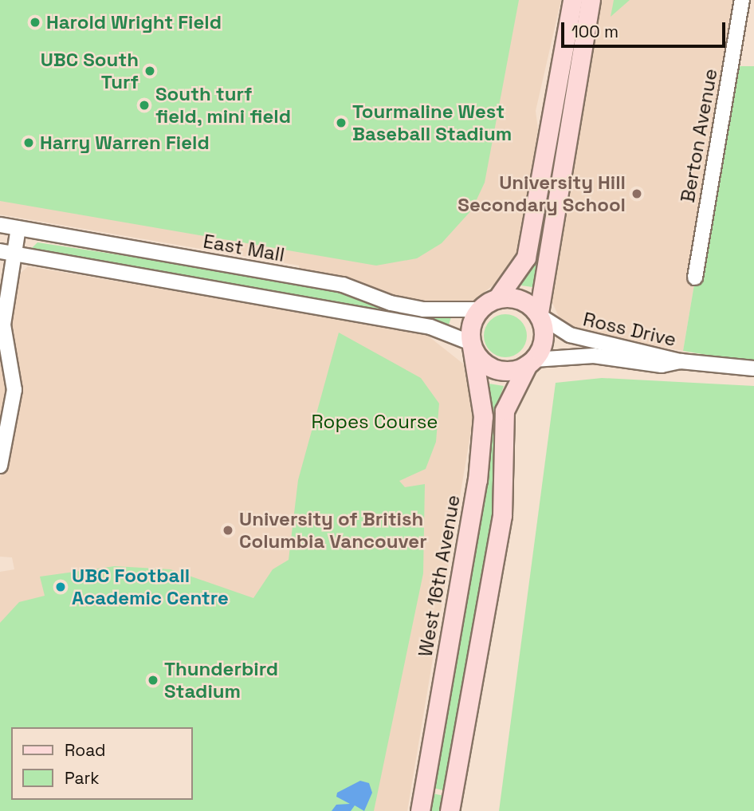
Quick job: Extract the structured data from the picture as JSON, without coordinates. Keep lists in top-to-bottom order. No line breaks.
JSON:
{"streets":{"main road":["West 16th Avenue"],"street":["Berton Avenue","East Mall","Ross Drive"]},"crossings":[["East Mall","Ross Drive"],["East Mall","West 16th Avenue"],["Ross Drive","West 16th Avenue"]],"parks":["Ropes Course"],"places":["Harold Wright Field","UBC South Turf","South turf field, mini field","Tourmaline West Baseball Stadium","Harry Warren Field","University Hill Secondary School","University of British Columbia Vancouver","UBC Football Academic Centre","Thunderbird Stadium"],"legend":["Road","Park"],"scale_bar":"100 m"}
